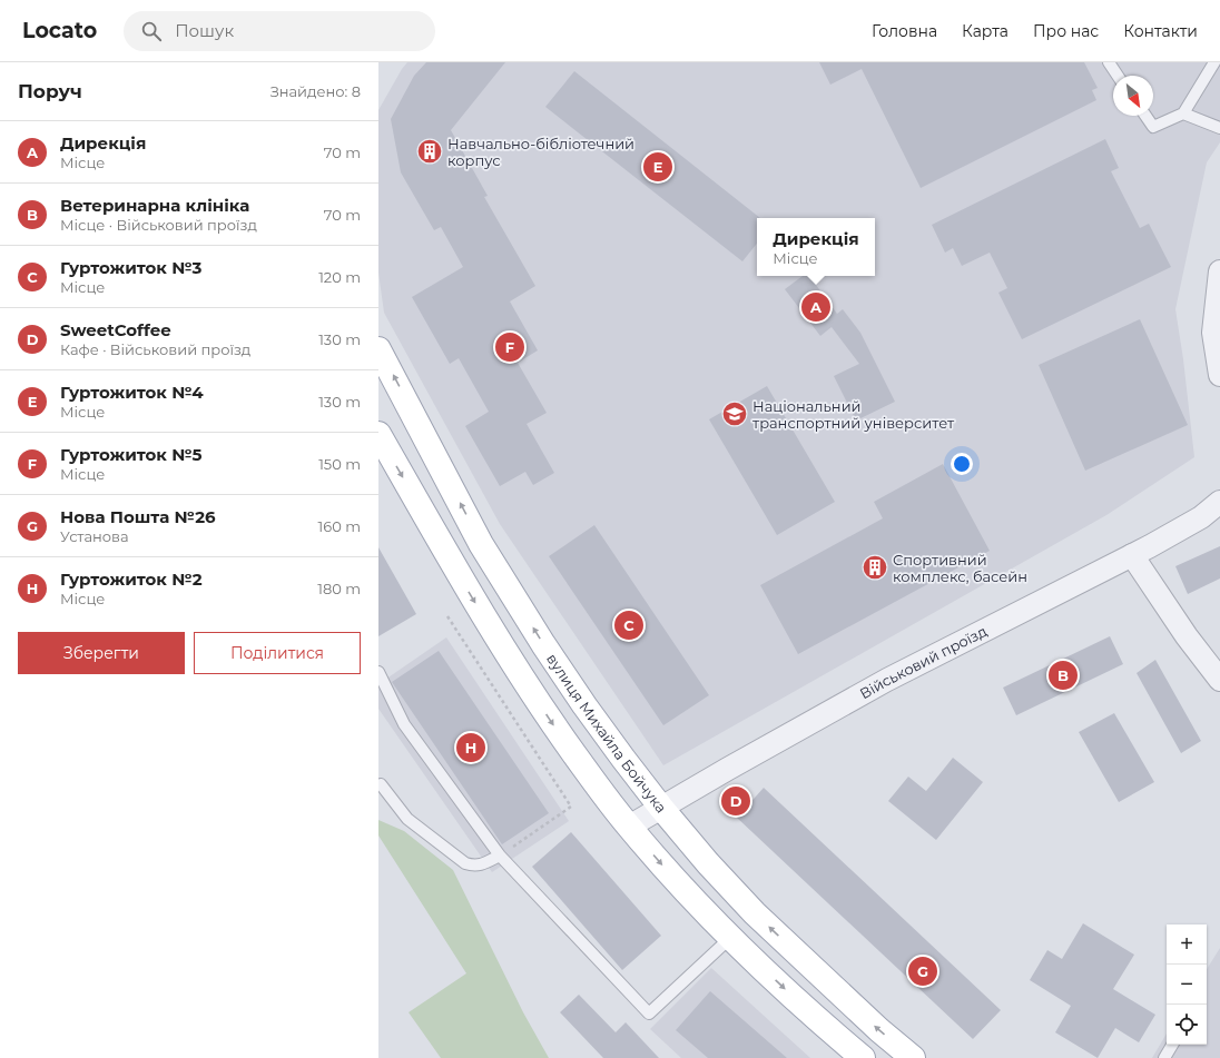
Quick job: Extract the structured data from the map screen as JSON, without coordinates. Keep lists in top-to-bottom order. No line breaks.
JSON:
{"streets":{"main road":["вулиця Михайла Бойчука"],"street":["Військовий проїзд"]},"crossings":[["Військовий проїзд","вулиця Михайла Бойчука"]],"places":{"building":["Навчально-бібліотечний корпус","Спортивний комплекс, басейн"],"school or university":["Національний транспортний університет"]},"north":"bottom right","page":{"header":"Locato","search":"Пошук","nav":["Головна","Карта","Про нас","Контакти"],"heading":["Поруч","Знайдено: 8"],"list":[{"mark":"A","name":"Дирекція","note":"Місце","value":"70 m"},{"mark":"B","name":"Ветеринарна клініка","note":"Місце · Військовий проїзд","value":"70 m"},{"mark":"C","name":"Гуртожиток №3","note":"Місце","value":"120 m"},{"mark":"D","name":"SweetCoffee","note":"Кафе · Військовий проїзд","value":"130 m"},{"mark":"E","name":"Гуртожиток №4","note":"Місце","value":"130 m"},{"mark":"F","name":"Гуртожиток №5","note":"Місце","value":"150 m"},{"mark":"G","name":"Нова Пошта №26","note":"Установа","value":"160 m"},{"mark":"H","name":"Гуртожиток №2","note":"Місце","value":"180 m"}],"pins":["E","A","F","C","B","H","D","G"],"popup":["Дирекція","Місце"],"buttons":["Зберегти","Поділитися"],"map_buttons":["+","−"]}}
